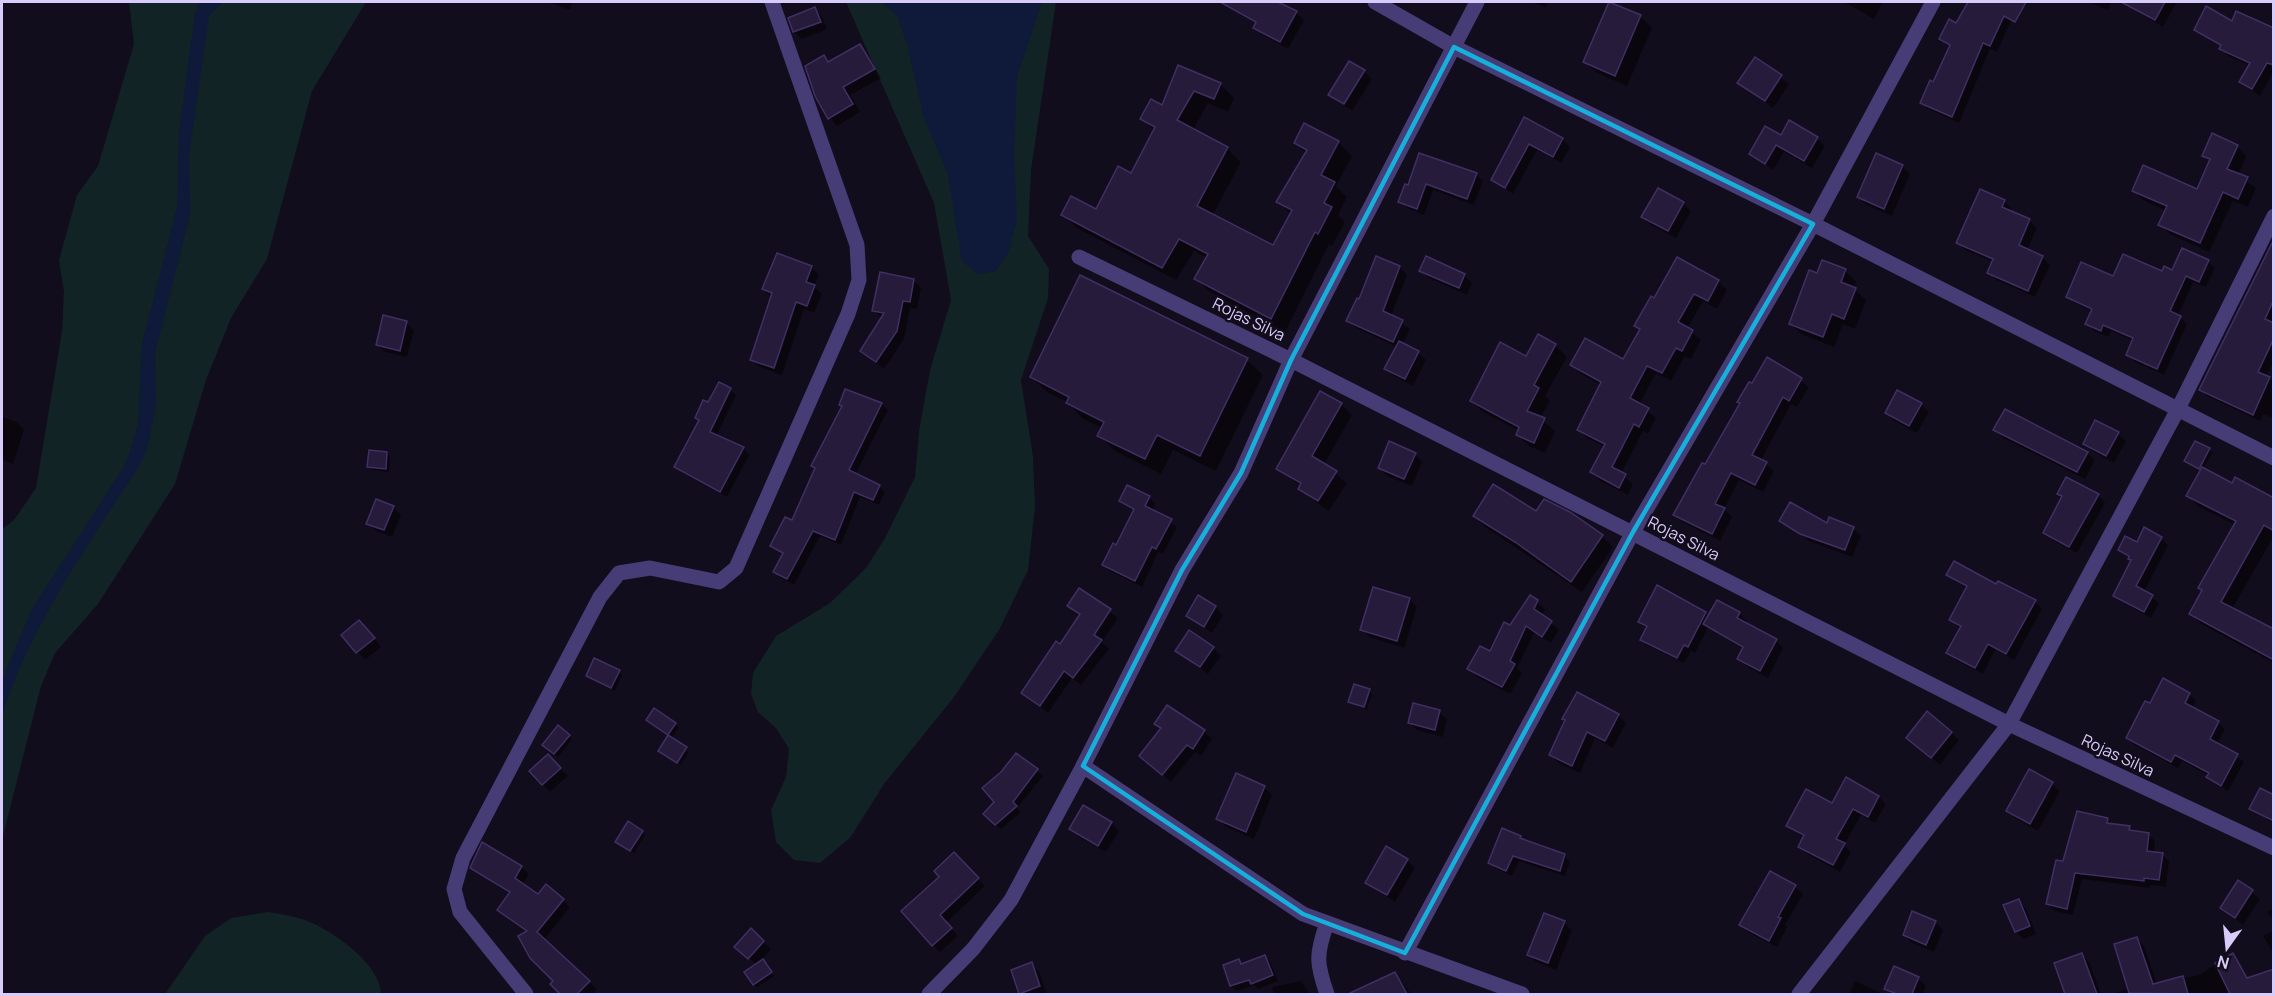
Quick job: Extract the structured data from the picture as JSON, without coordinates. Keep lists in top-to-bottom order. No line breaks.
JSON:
{"streets":{"street":["Rojas Silva"]},"north":"bottom"}
